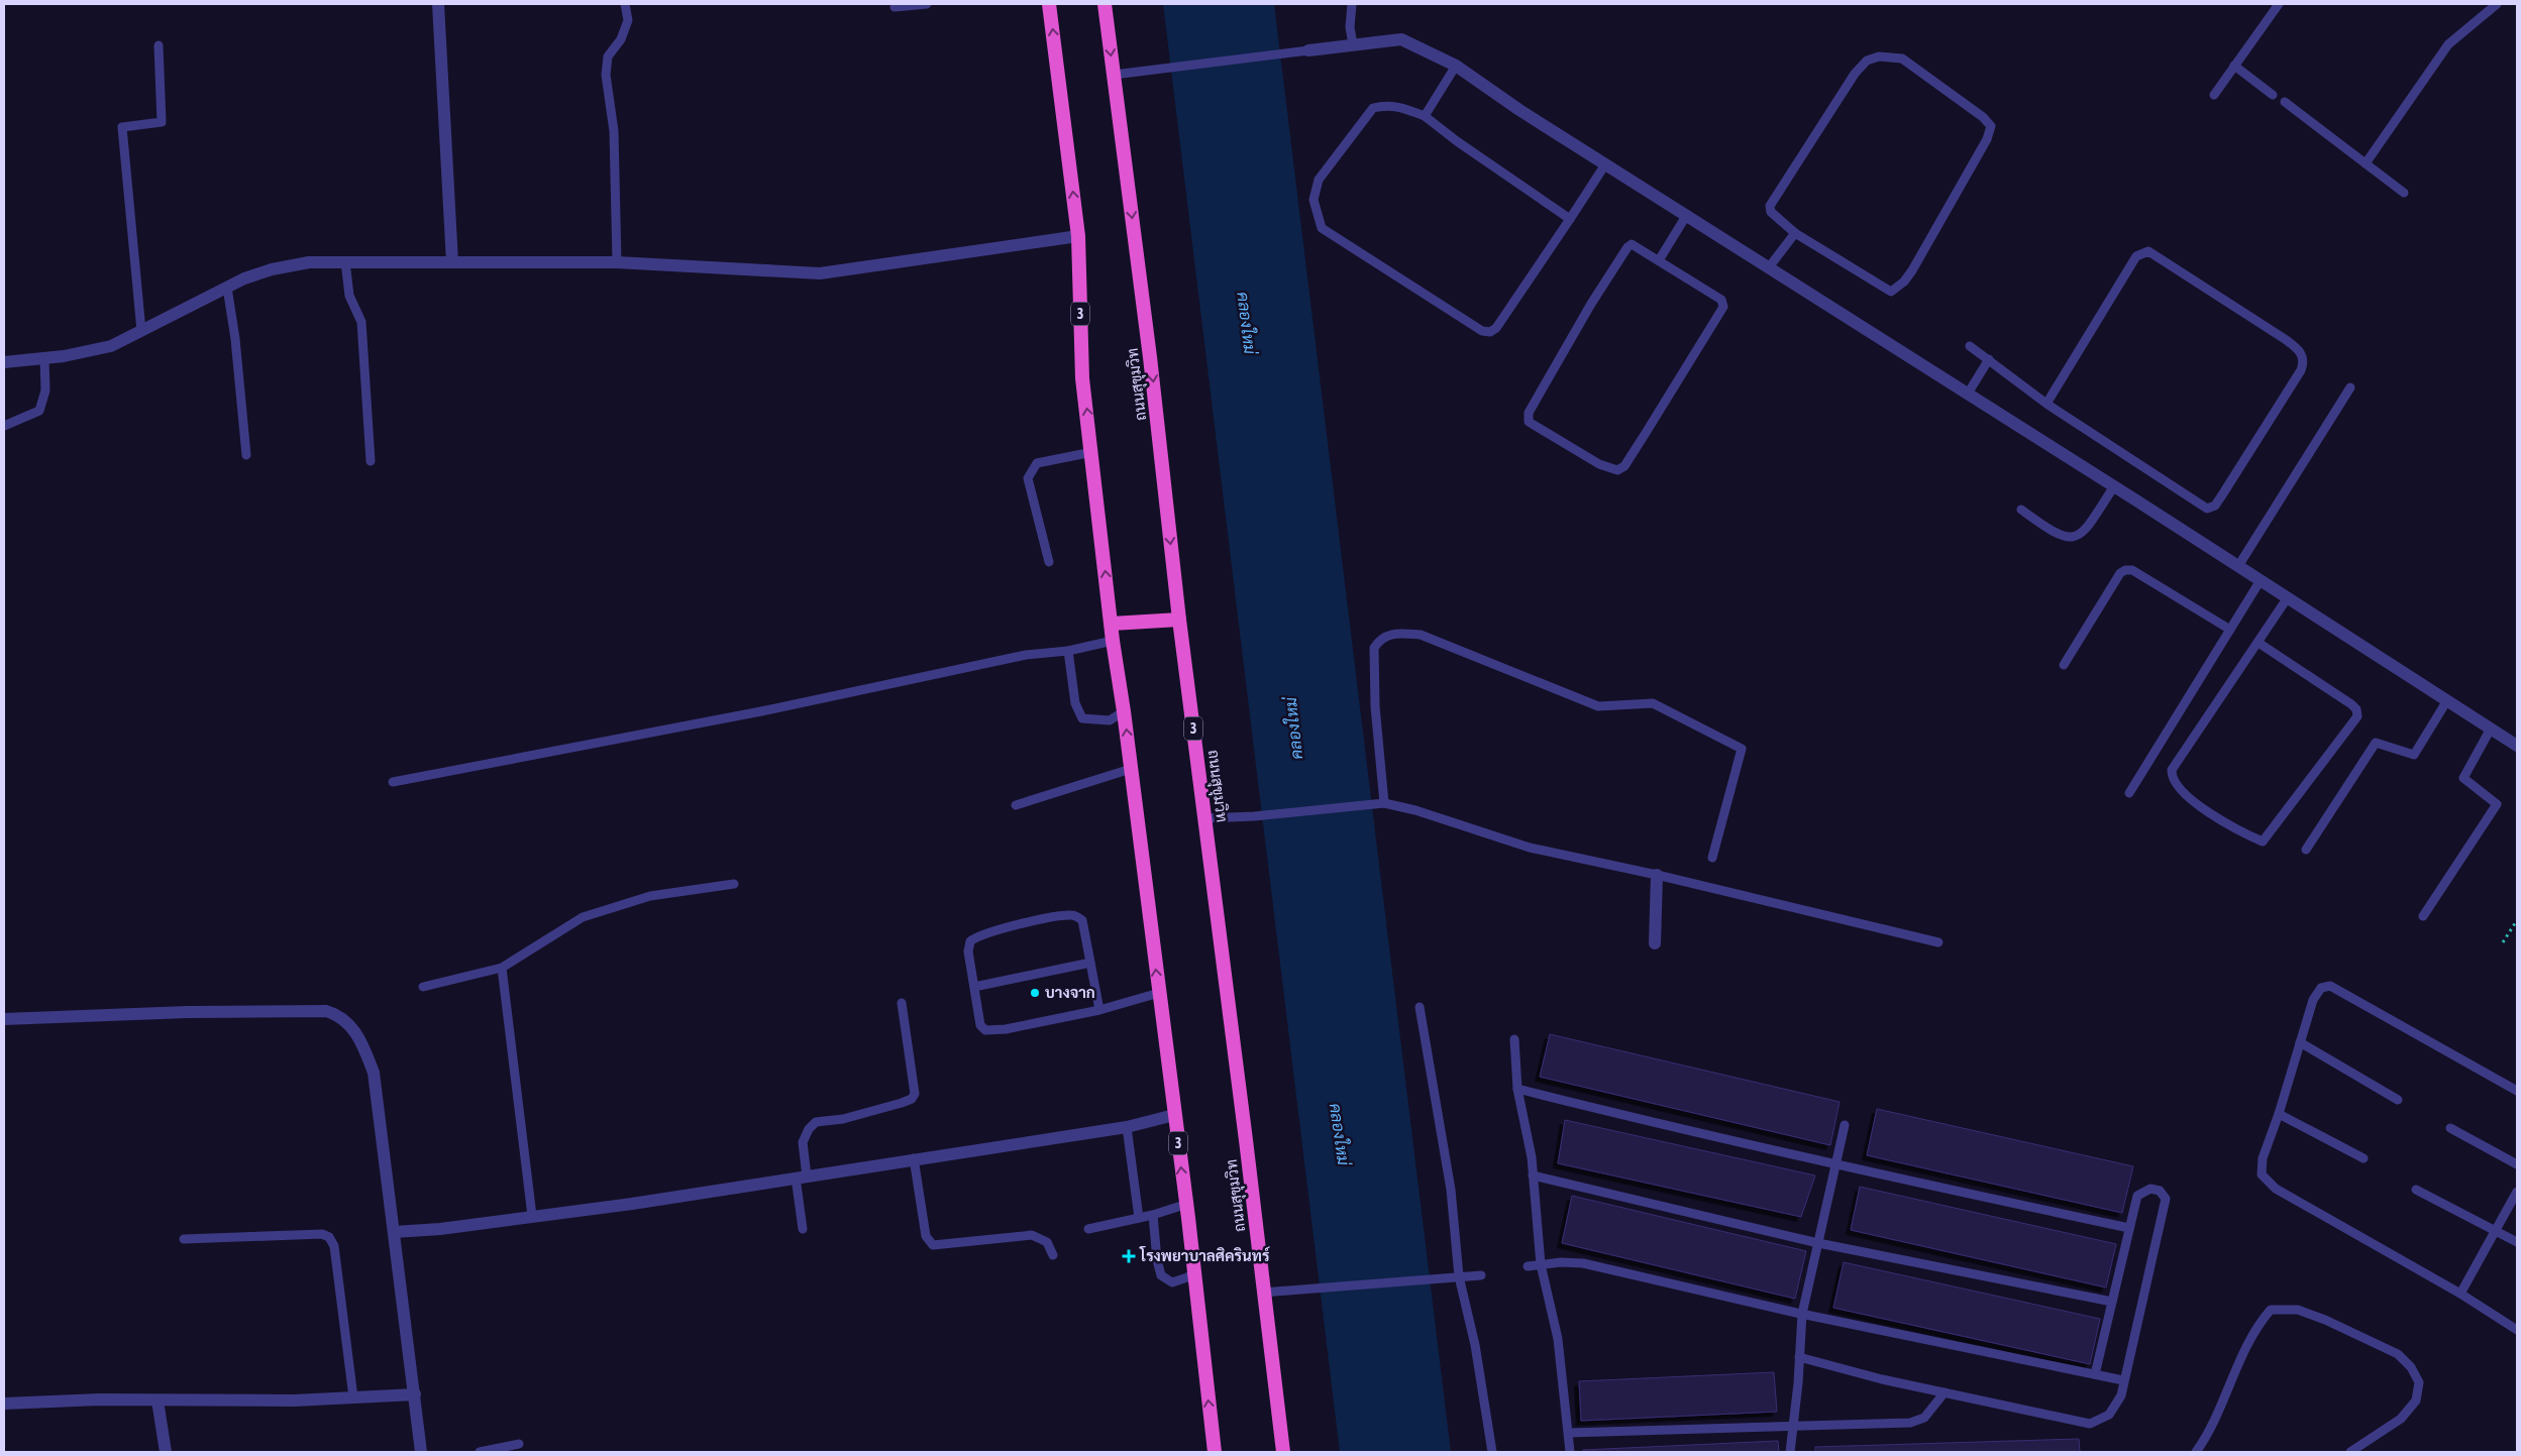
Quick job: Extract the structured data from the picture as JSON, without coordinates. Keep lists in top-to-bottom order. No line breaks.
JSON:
{"streets":{"highway":["3","ถนนสุขุมวิท"]},"water":["คลองใหม่"],"places":{"other":["บางจาก"],"health":["โรงพยาบาลศิครินทร์"]}}
